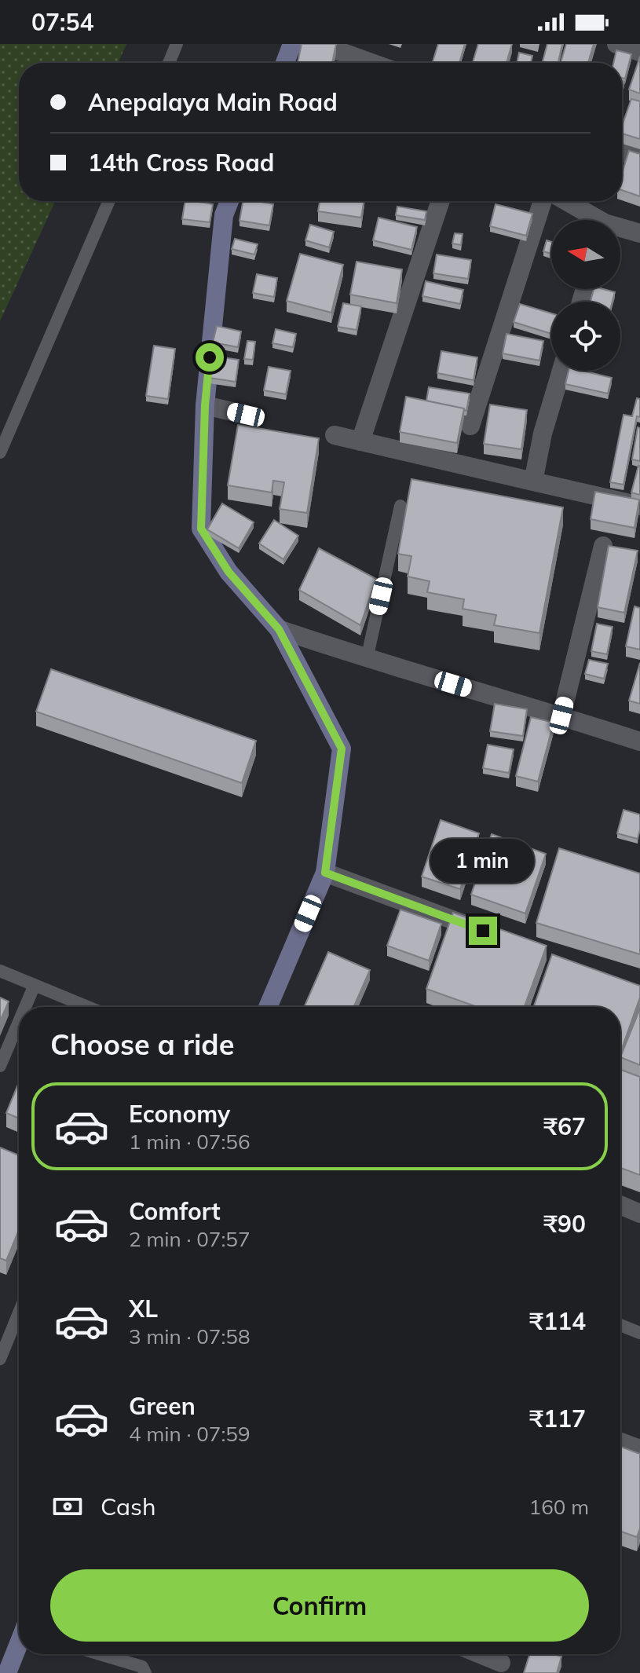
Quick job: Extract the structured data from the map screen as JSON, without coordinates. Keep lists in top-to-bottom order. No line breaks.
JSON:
{"north":"left","page":{"status":"07:54","banner":["Anepalaya Main Road","14th Cross Road"],"bubble":"1 min","heading":"Choose a ride","list":[{"name":"Economy","note":"1 min · 07:56","value":"₹67"},{"name":"Comfort","note":"2 min · 07:57","value":"₹90"},{"name":"XL","note":"3 min · 07:58","value":"₹114"},{"name":"Green","note":"4 min · 07:59","value":"₹117"}],"pay":["Cash","160 m"],"buttons":"Confirm"}}
